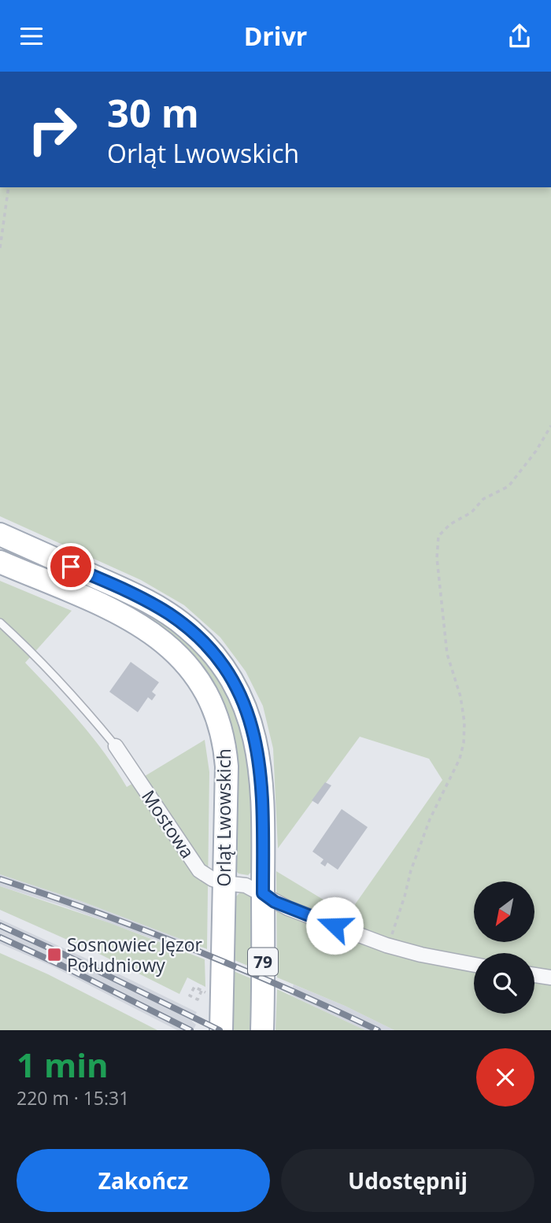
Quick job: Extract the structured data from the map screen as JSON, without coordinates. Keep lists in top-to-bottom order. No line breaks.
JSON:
{"streets":{"main road":["Orląt Lwowskich","79"],"street":["Mostowa"]},"crossings":[["Orląt Lwowskich","Mostowa"]],"places":{"transit":["Sosnowiec Jęzor Południowy"]},"north":"bottom left","page":{"header":"Drivr","turn":["30 m","Orląt Lwowskich"],"heading":["1 min","220 m · 15:31"],"buttons":["Zakończ","Udostępnij"]}}
